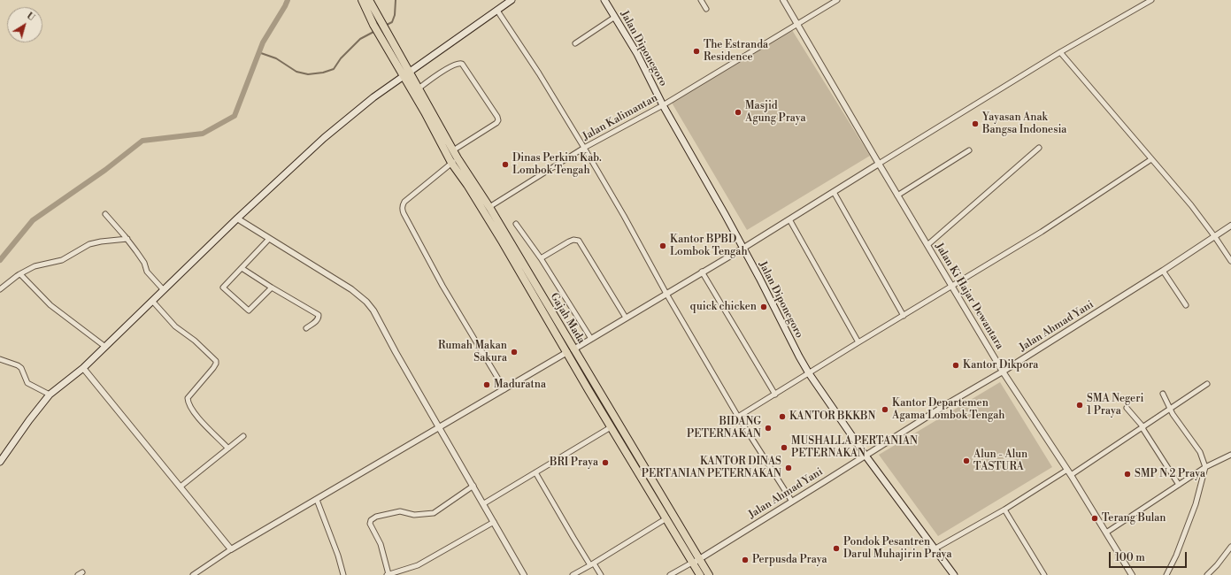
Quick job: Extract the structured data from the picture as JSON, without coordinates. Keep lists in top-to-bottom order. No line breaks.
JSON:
{"streets":{"main road":["Jalan Diponegoro","Gajah Mada"],"street":["Jalan Kalimantan","Jalan Ki Hajar Dewantara","Jalan Ahmad Yani"]},"crossings":[["Jalan Diponegoro","Jalan Kalimantan"],["Jalan Diponegoro","Jalan Ahmad Yani"],["Jalan Kalimantan","Jalan Ki Hajar Dewantara"],["Jalan Kalimantan","Gajah Mada"],["Jalan Ki Hajar Dewantara","Jalan Ahmad Yani"],["Gajah Mada","Jalan Ahmad Yani"]],"places":["The Estranda Residence","Masjid Agung Praya","Yayasan Anak Bangsa Indonesia","Dinas Perkim Kab. Lombok Tengah","Kantor BPBD Lombok Tengah","quick chicken","Rumah Makan Sakura","Kantor Dikpora","Maduratna","SMA Negeri 1 Praya","Kantor Departemen Agama Lombok Tengah","KANTOR BKKBN","BIDANG PETERNAKAN","MUSHALLA PERTANIAN PETERNAKAN","Alun - Alun TASTURA","BRI Praya","KANTOR DINAS PERTANIAN PETERNAKAN","SMP N 2 Praya","Terang Bulan","Pondok Pesantren Darul Muhajirin Praya","Perpusda Praya"],"scale_bar":"100 m","north":"top right"}
